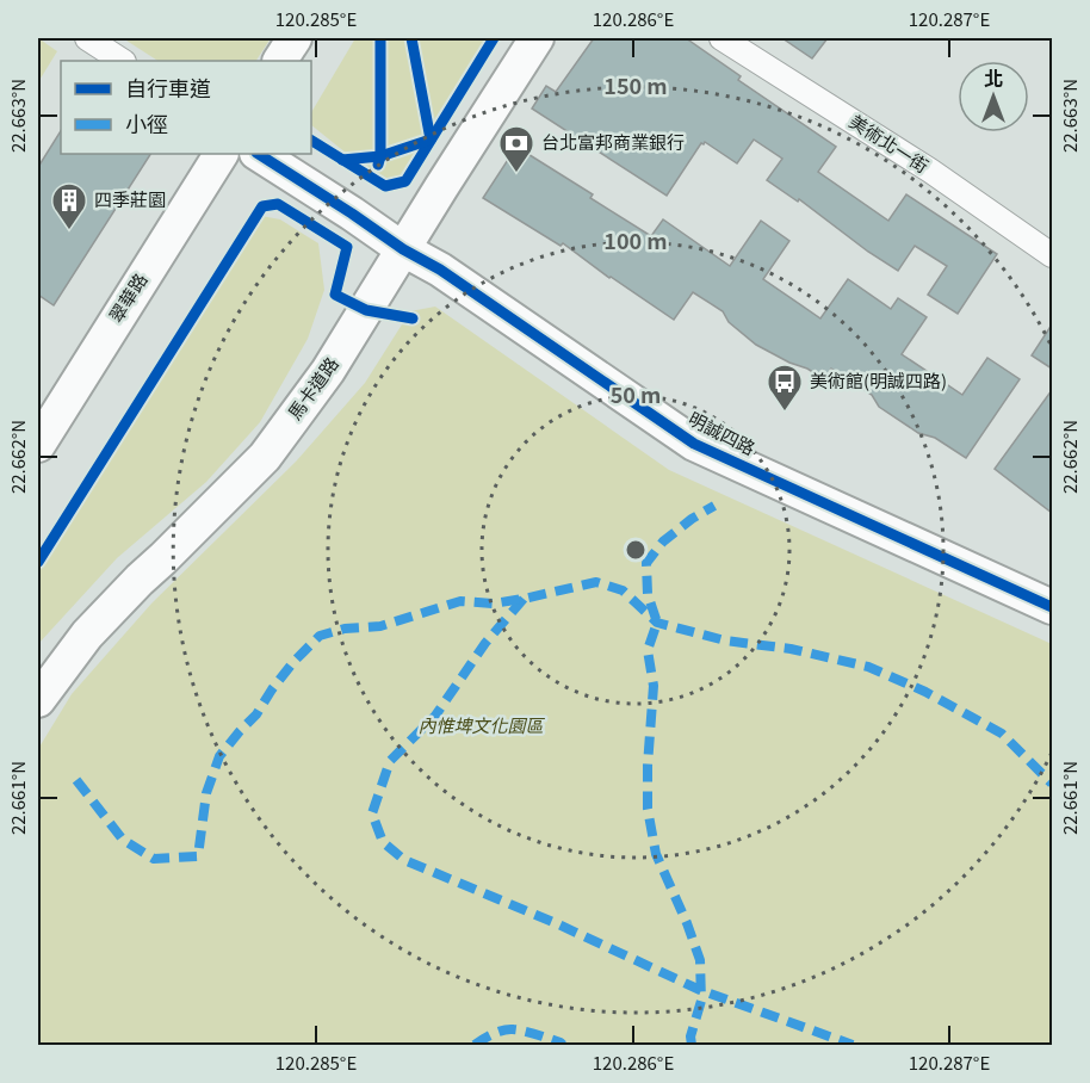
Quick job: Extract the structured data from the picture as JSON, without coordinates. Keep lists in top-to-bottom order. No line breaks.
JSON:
{"streets":{"street":["美術北一街","翠華路","馬卡道路","明誠四路"]},"crossings":[["馬卡道路","明誠四路"]],"parks":["內惟埤文化園區"],"places":{"bank":["台北富邦商業銀行"],"building":["四季莊園"],"bus stop":["美術館(明誠四路)"]},"legend":["自行車道","小徑"],"north":"top","coordinates":["120.285°E","120.286°E","120.287°E","22.663°N","22.662°N","22.661°N"],"rings":["150 m","100 m","50 m"]}
